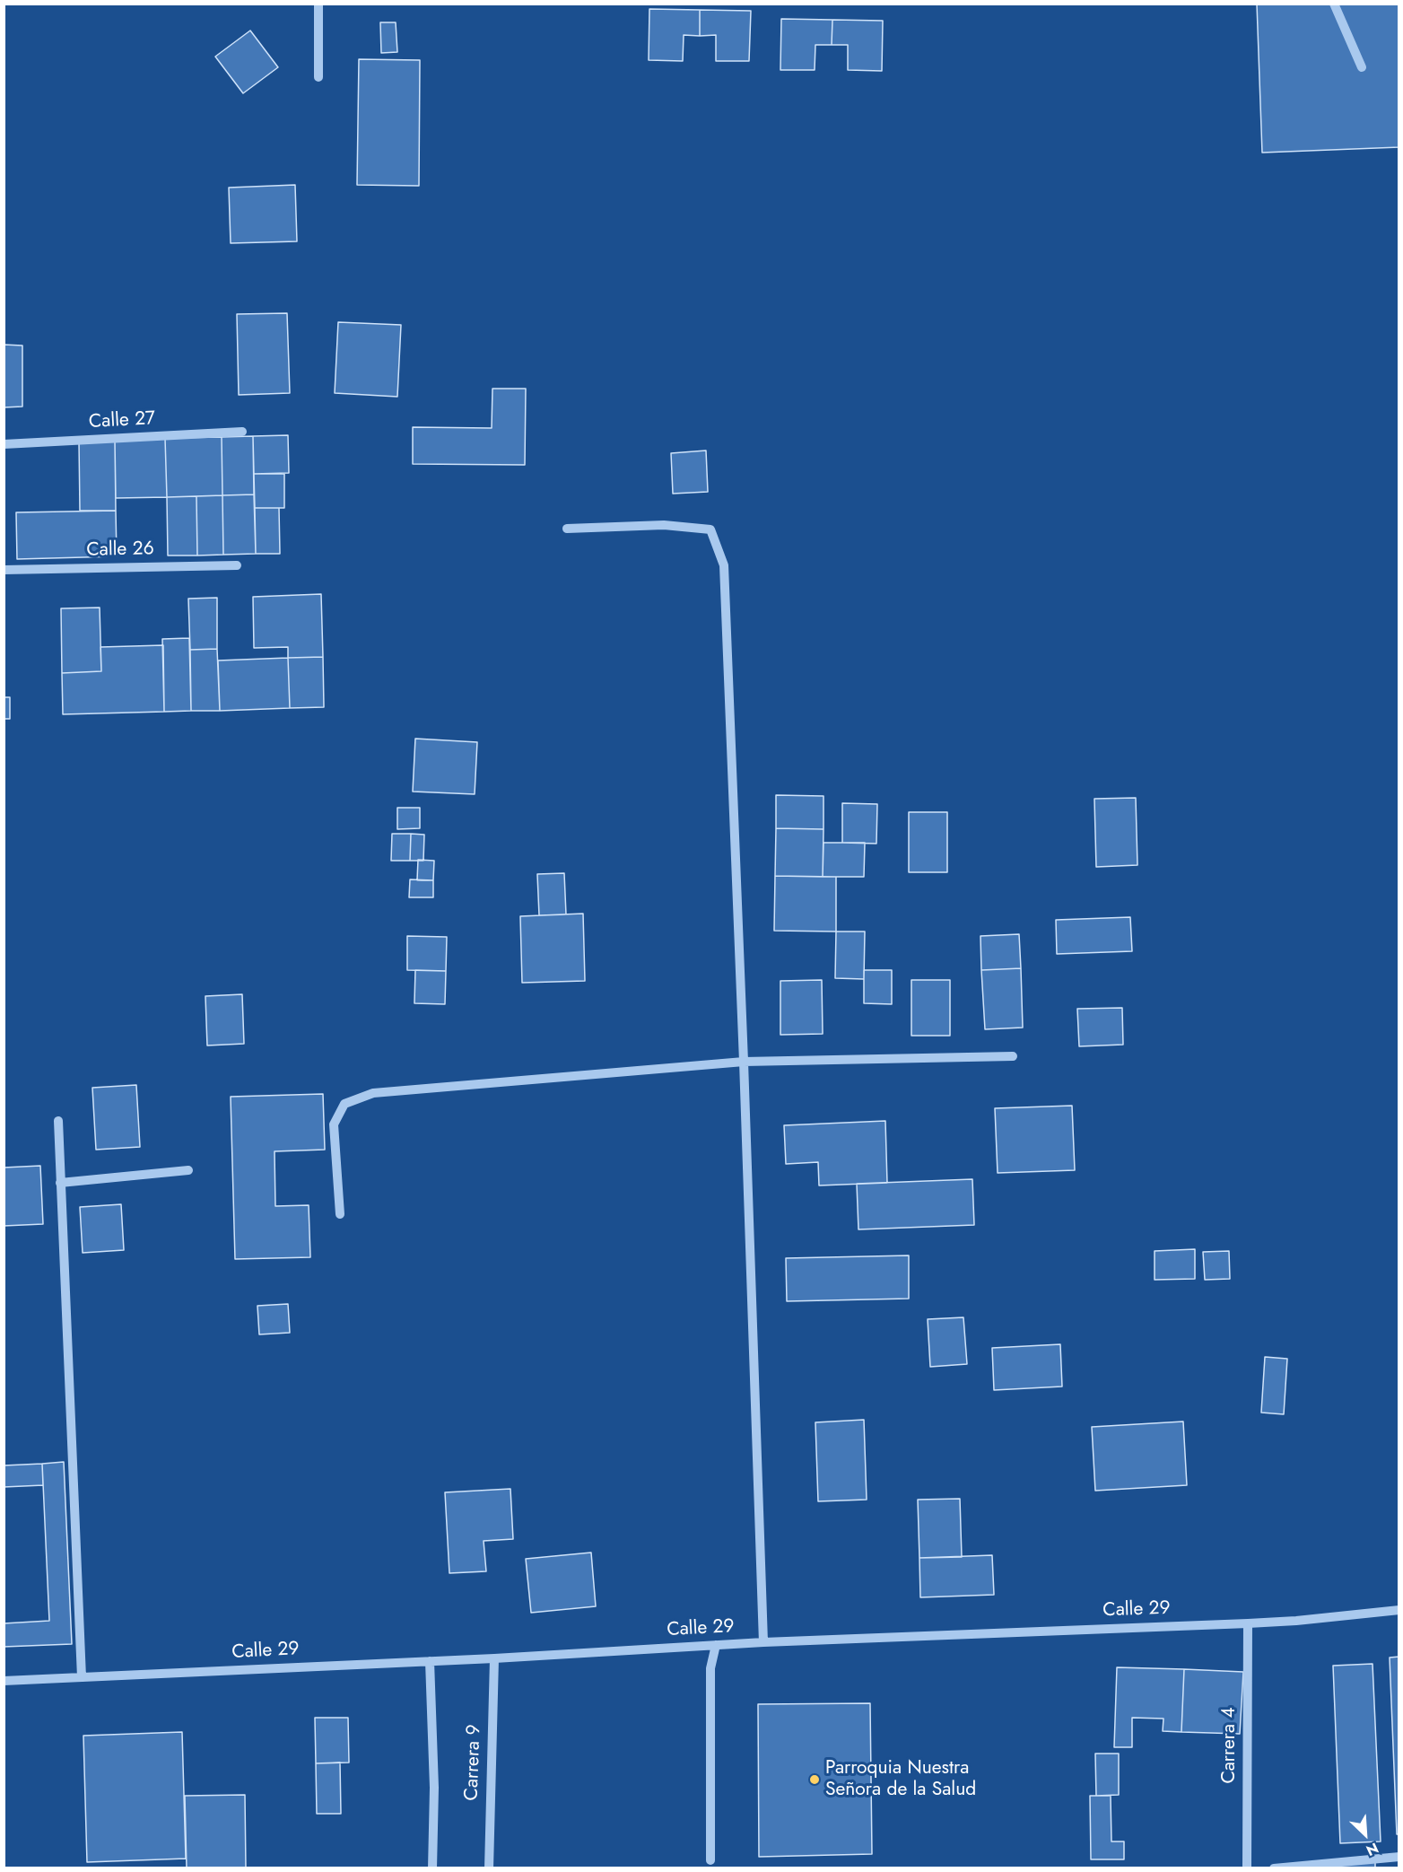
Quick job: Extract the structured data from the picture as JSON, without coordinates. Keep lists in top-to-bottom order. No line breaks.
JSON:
{"streets":{"street":["Calle 27","Calle 26","Calle 29","Carrera 4","Carrera 9"]},"crossings":[["Calle 29","Carrera 4"],["Calle 29","Carrera 9"]],"places":["Parroquia Nuestra Señora de la Salud"],"north":"bottom right"}
